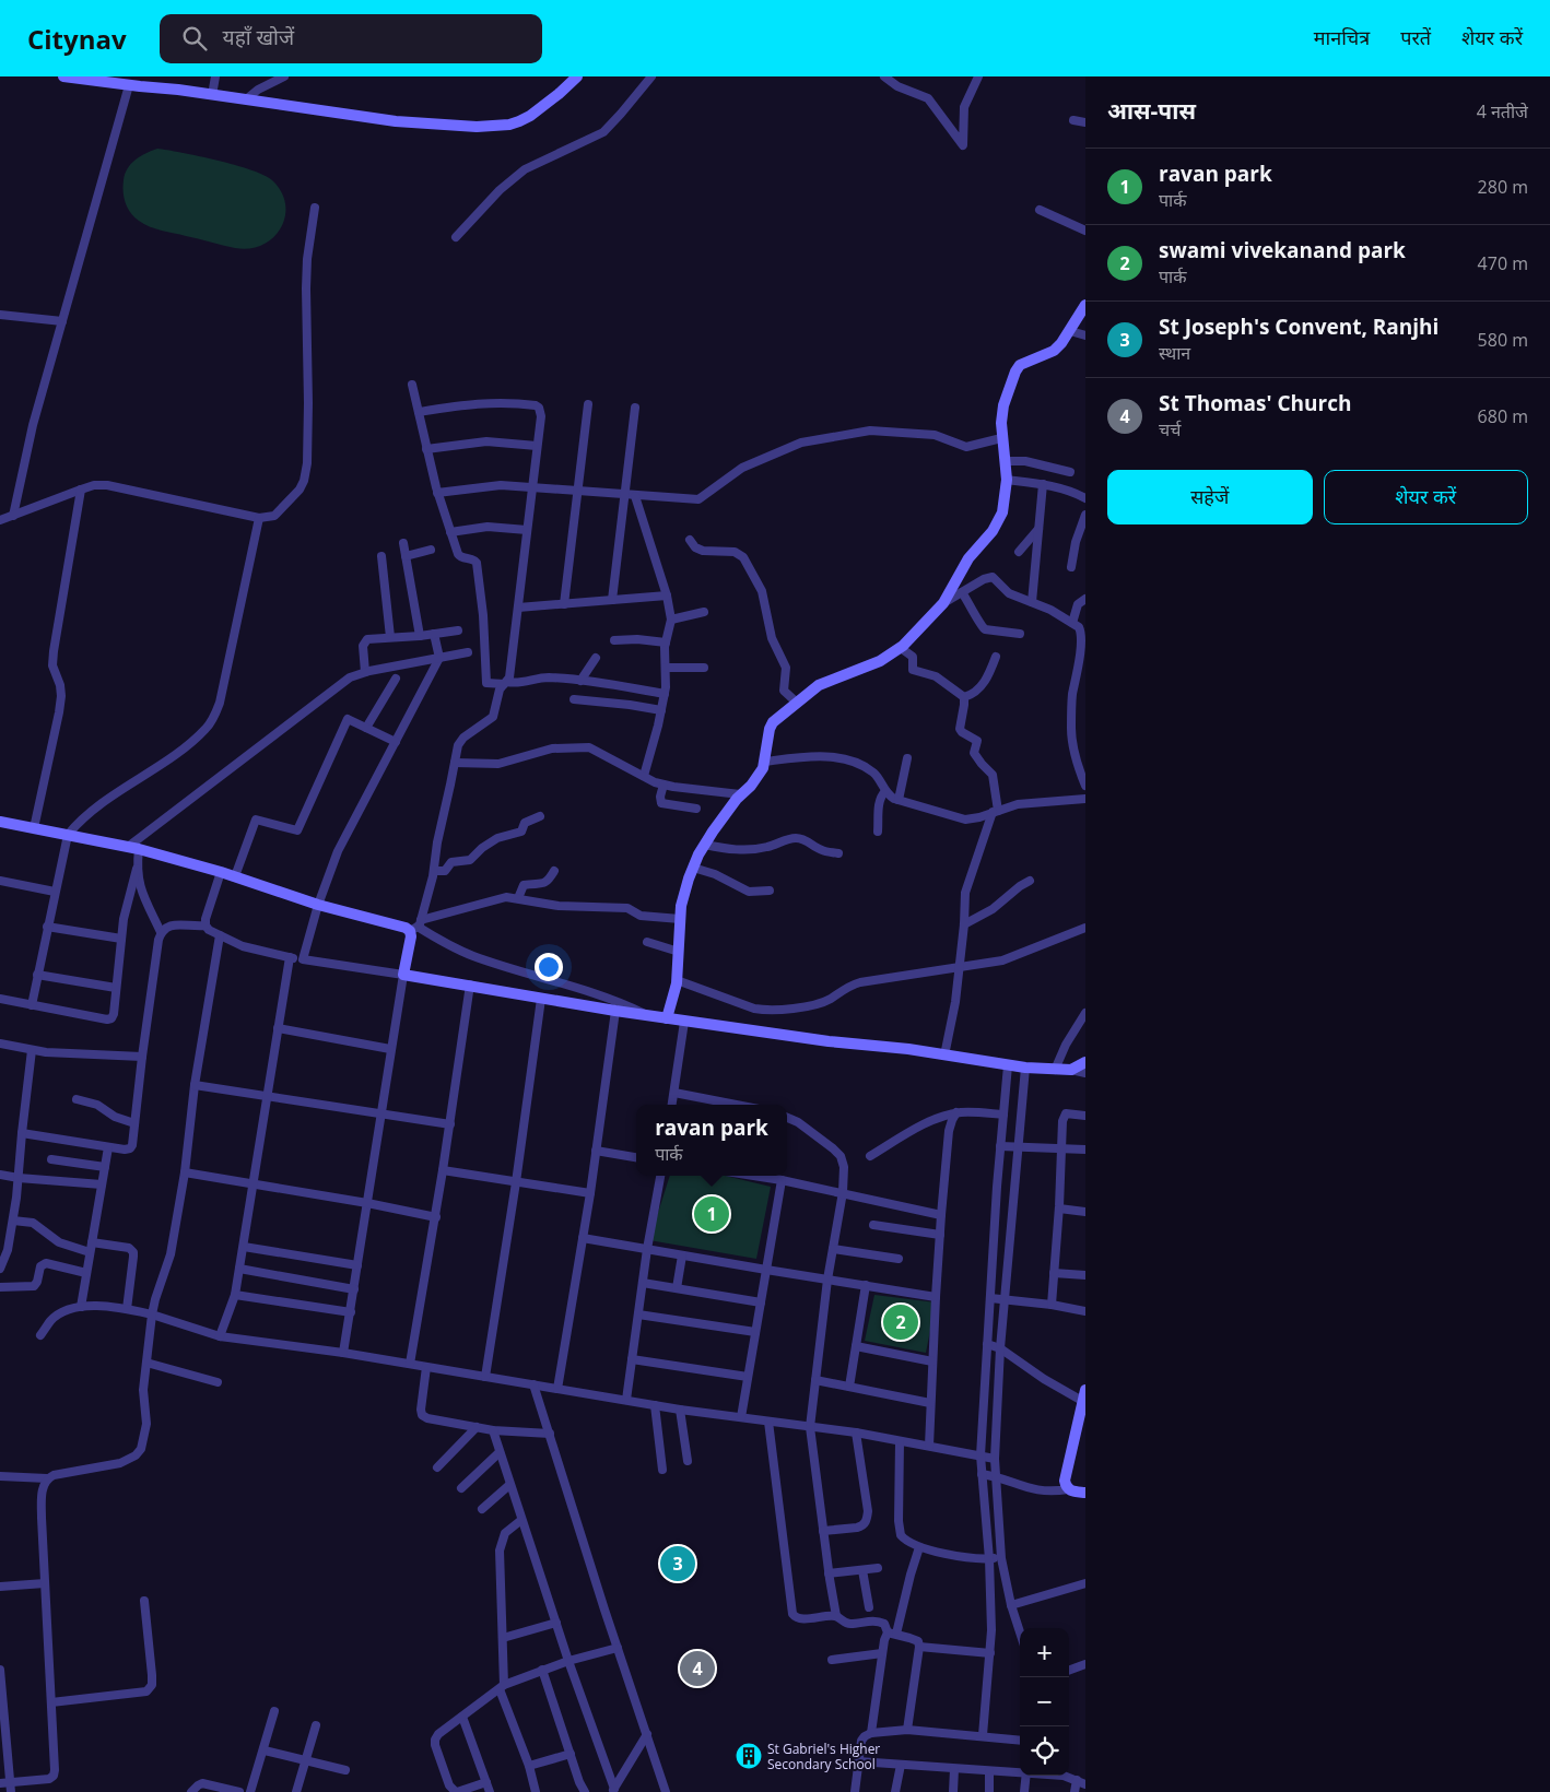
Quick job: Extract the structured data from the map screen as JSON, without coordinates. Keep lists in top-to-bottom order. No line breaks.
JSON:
{"places":{"building":["St Gabriel's Higher Secondary School"]},"page":{"header":"Citynav","search":"यहाँ खोजें","nav":["मानचित्र","परतें","शेयर करें"],"heading":["आस-पास","4 नतीजे"],"list":[{"mark":"1","name":"ravan park","note":"पार्क","value":"280 m"},{"mark":"2","name":"swami vivekanand park","note":"पार्क","value":"470 m"},{"mark":"3","name":"St Joseph's Convent, Ranjhi","note":"स्थान","value":"580 m"},{"mark":"4","name":"St Thomas' Church","note":"चर्च","value":"680 m"}],"buttons":["सहेजें","शेयर करें"],"popup":["ravan park","पार्क"],"pins":["1","2","3","4"],"map_buttons":["+","−"]}}
